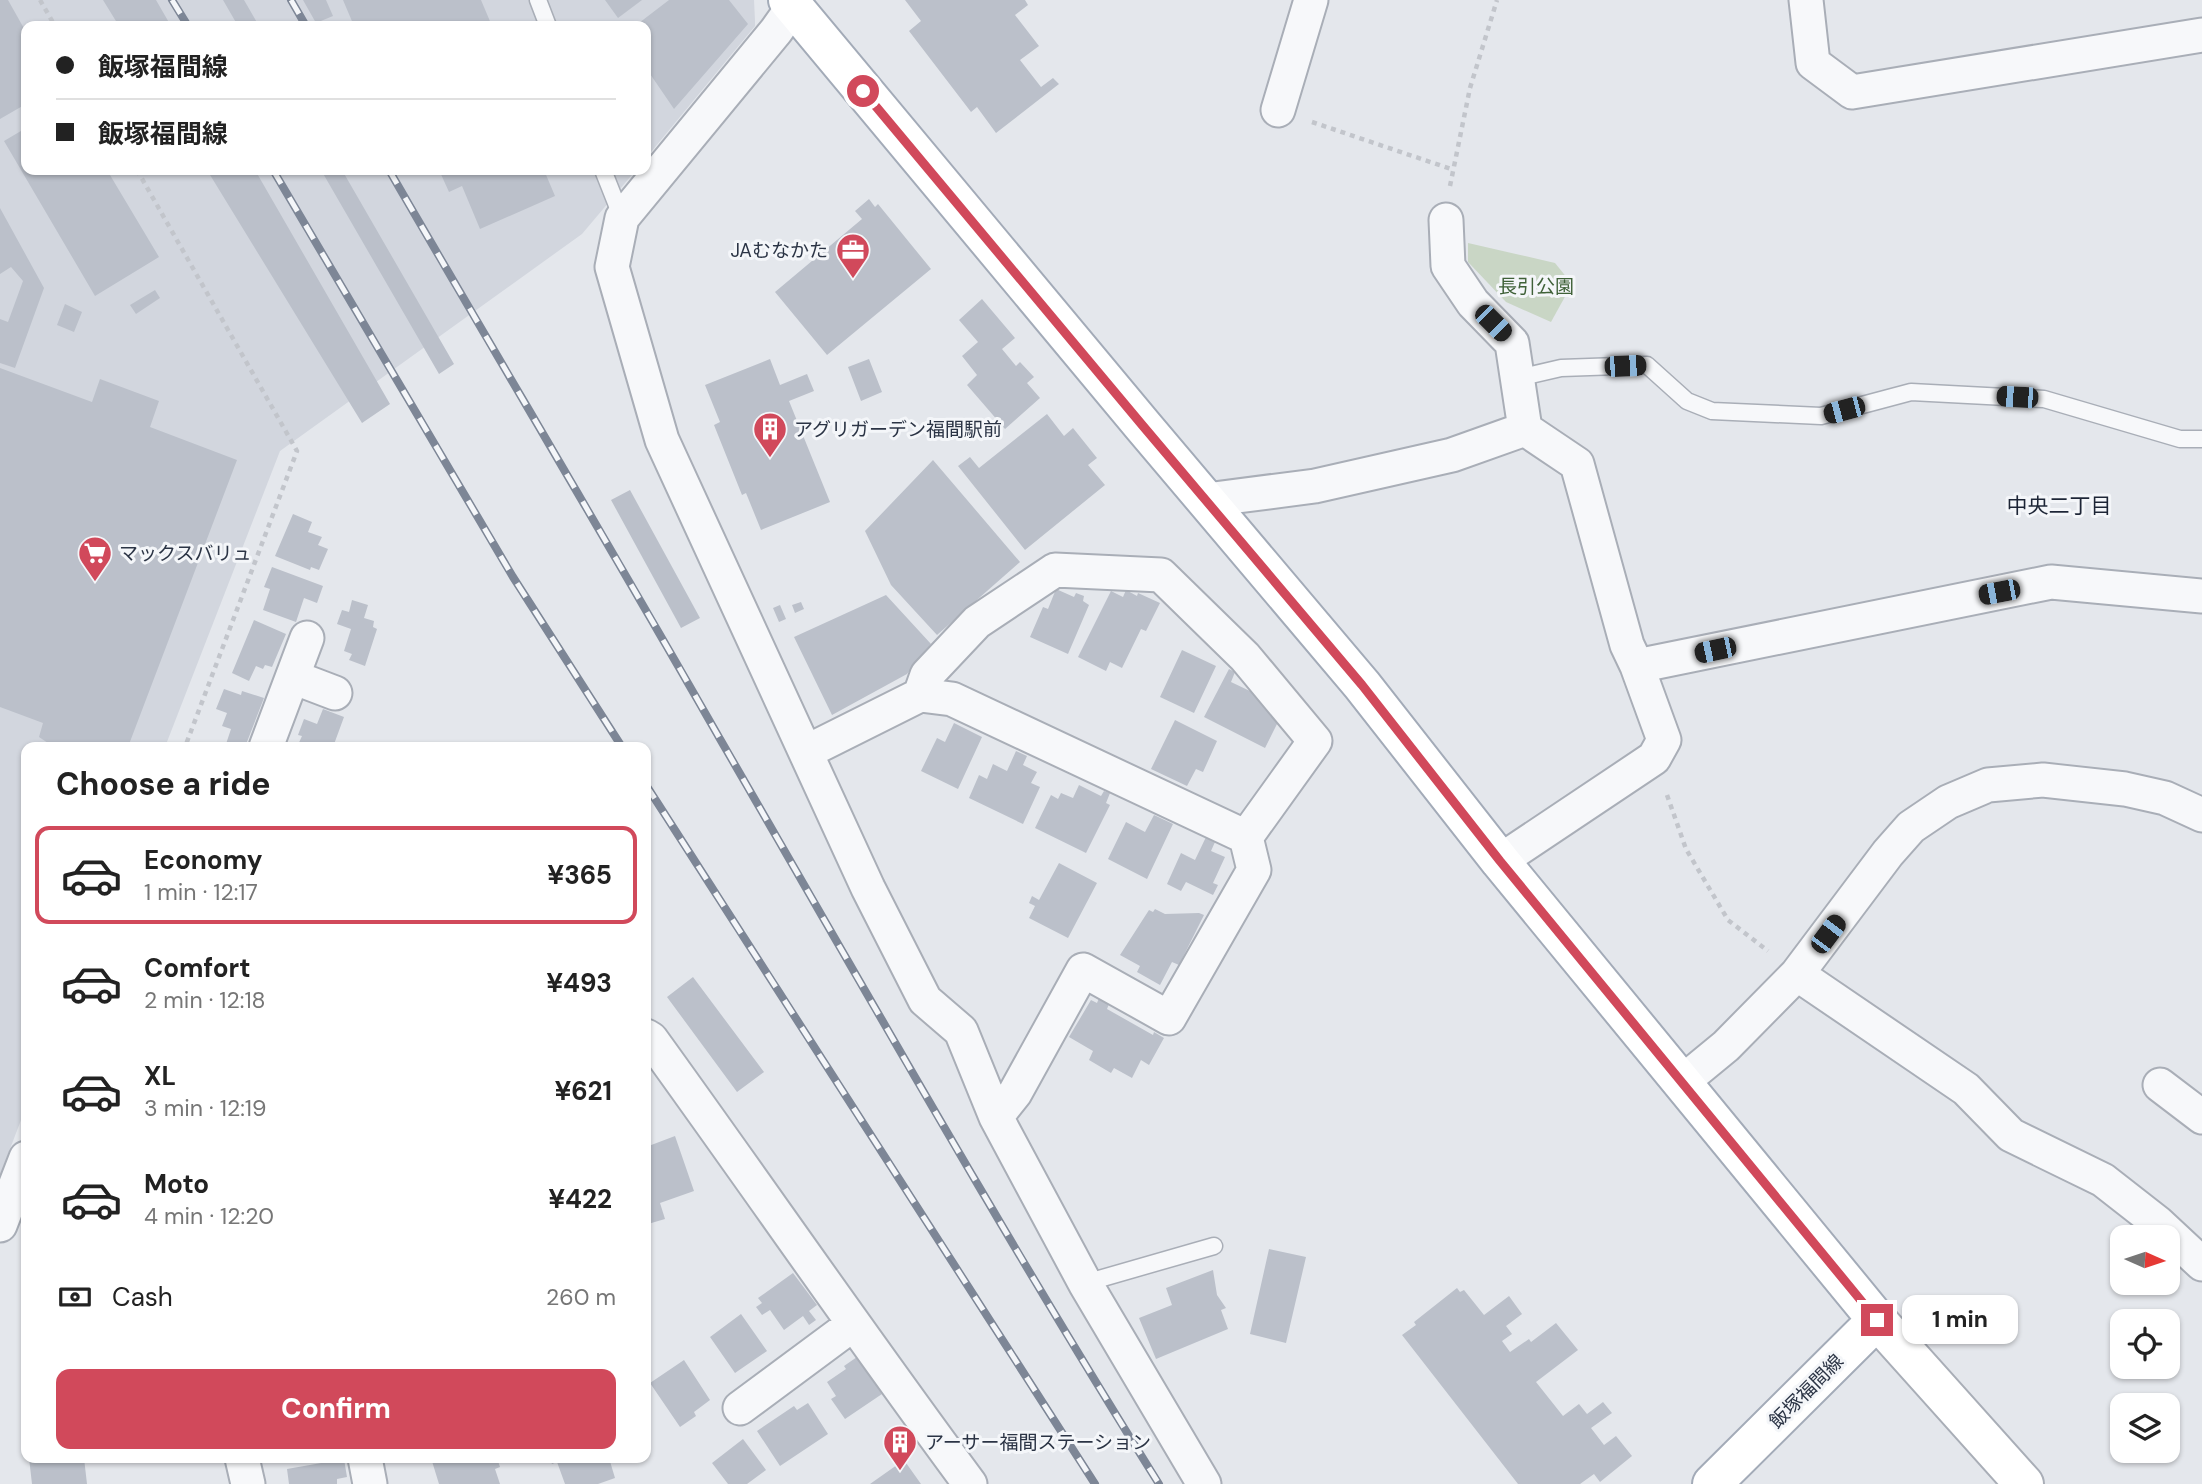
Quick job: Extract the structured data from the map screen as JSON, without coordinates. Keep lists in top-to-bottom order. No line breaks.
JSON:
{"streets":{"main road":["飯塚福間線"]},"districts":["中央二丁目"],"parks":["長引公園"],"places":{"office":["JAむなかた"],"building":["アグリガーデン福間駅前","アーサー福間ステーション"],"supermarket":["マックスバリュ"]},"north":"right","page":{"banner":["飯塚福間線","飯塚福間線"],"heading":"Choose a ride","list":[{"name":"Economy","note":"1 min · 12:17","value":"¥365"},{"name":"Comfort","note":"2 min · 12:18","value":"¥493"},{"name":"XL","note":"3 min · 12:19","value":"¥621"},{"name":"Moto","note":"4 min · 12:20","value":"¥422"}],"pay":["Cash","260 m"],"bubble":"1 min","buttons":"Confirm"}}
